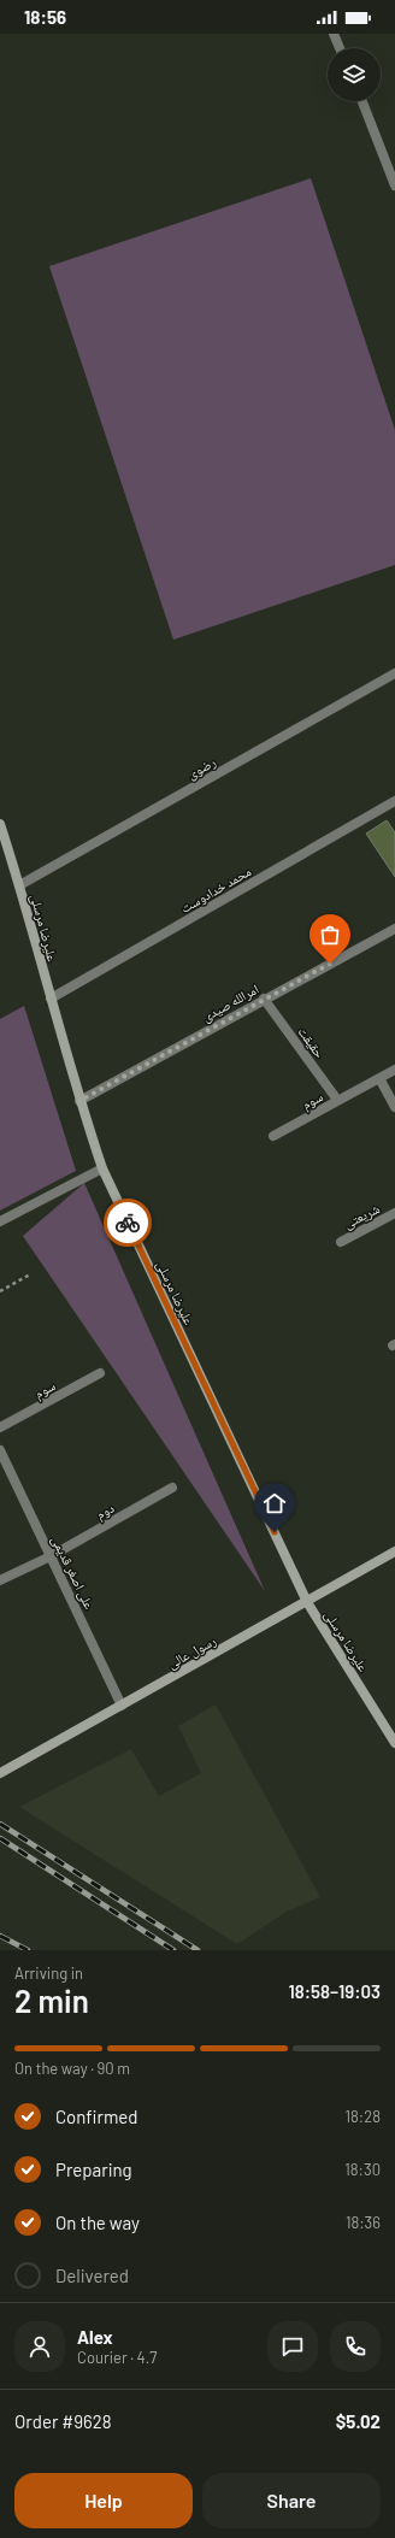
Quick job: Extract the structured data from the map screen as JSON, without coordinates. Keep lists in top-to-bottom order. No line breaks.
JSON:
{"streets":{"street":["رضوی","محمد خدادوست","علیرضا مرسلی","امرالله صیدی","حقیقت","سوم","شریعتی","دوم","علی اصغر قدیمی","رسول عالی"]},"crossings":[["رضوی","علیرضا مرسلی"],["محمد خدادوست","علیرضا مرسلی"],["علیرضا مرسلی","امرالله صیدی"],["علیرضا مرسلی","رسول عالی"],["امرالله صیدی","حقیقت"],["حقیقت","سوم"],["دوم","علی اصغر قدیمی"],["علی اصغر قدیمی","رسول عالی"]],"page":{"status":"18:56","heading":["2 min","Arriving in","18:58–19:03"],"panel":["Alex","Courier · 4.7","Order #9628","$5.02"],"bar":"On the way · 90 m","list":[["Confirmed","18:28"],["Preparing","18:30"],["On the way","18:36"],"Delivered"],"buttons":["Help","Share"]}}
